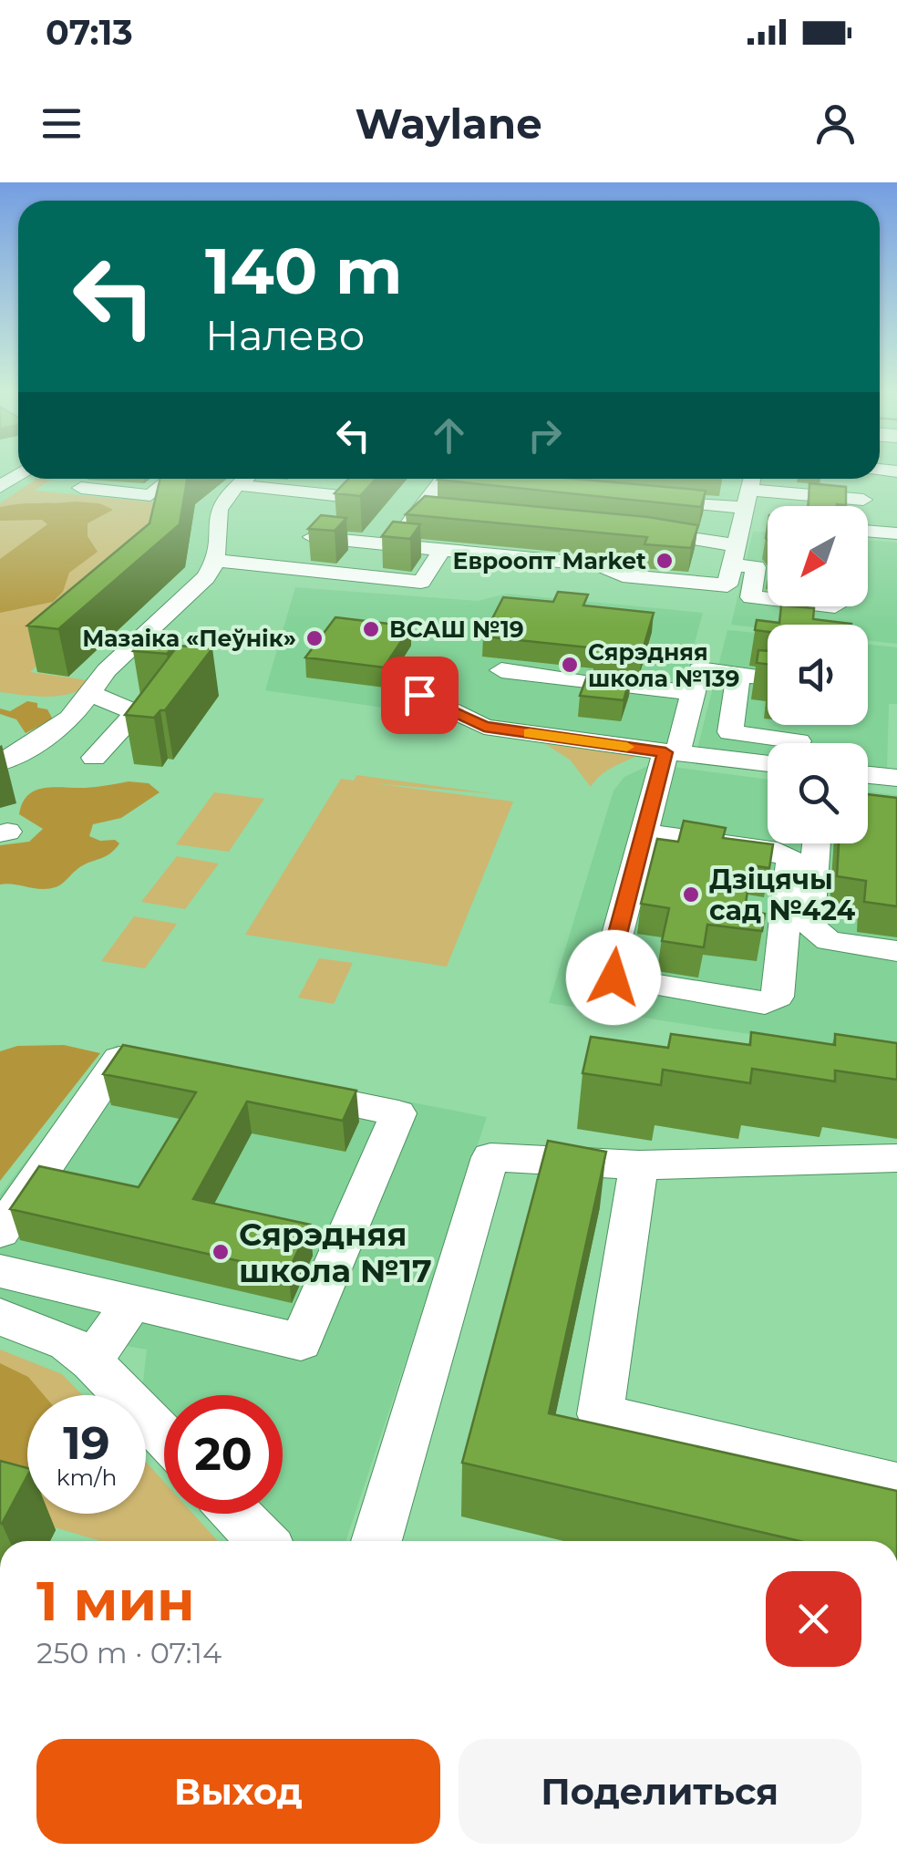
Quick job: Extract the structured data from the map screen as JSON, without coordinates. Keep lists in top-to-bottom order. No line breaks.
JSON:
{"places":["Евроопт Market","ВСАШ №19","Мазаіка «Пеўнік»","Сярэдняя школа №139","Дзіцячы сад №424","Сярэдняя школа №17"],"north":"bottom left","page":{"status":"07:13","header":"Waylane","turn":["140 m","Налево"],"speed":"19 km/h","limit":"20","heading":["1 мин","250 m · 07:14"],"buttons":["Выход","Поделиться"]}}
